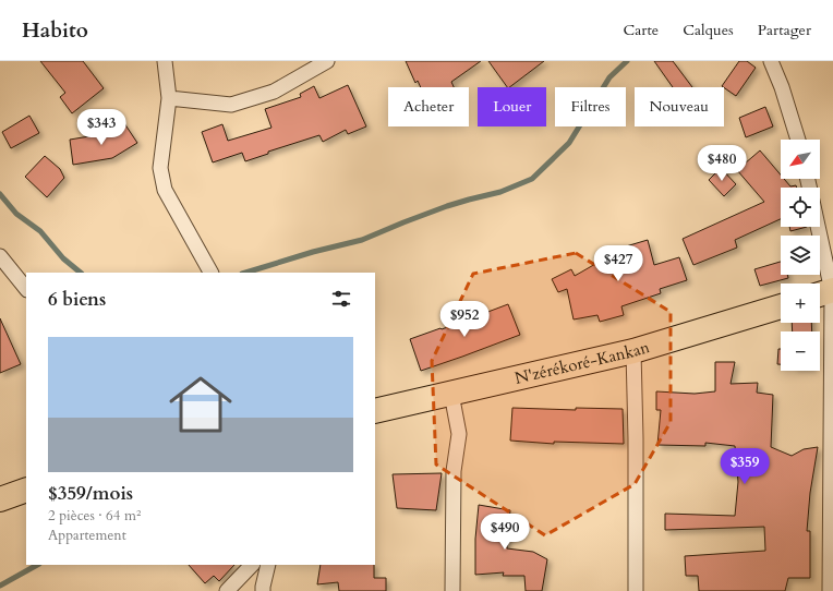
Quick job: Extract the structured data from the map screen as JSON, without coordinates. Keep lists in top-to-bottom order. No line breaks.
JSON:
{"streets":{"highway":["N'zérékoré-Kankan"]},"north":"bottom left","page":{"header":"Habito","nav":["Carte","Calques","Partager"],"chip":["Acheter","Louer","Filtres","Nouveau"],"price":["$343","$480","$427","$952","$359","$490"],"map_buttons":["+","−"],"heading":"6 biens","list":[{"name":"$359/mois","note":"2 pièces · 64 m² · Appartement"}]}}
